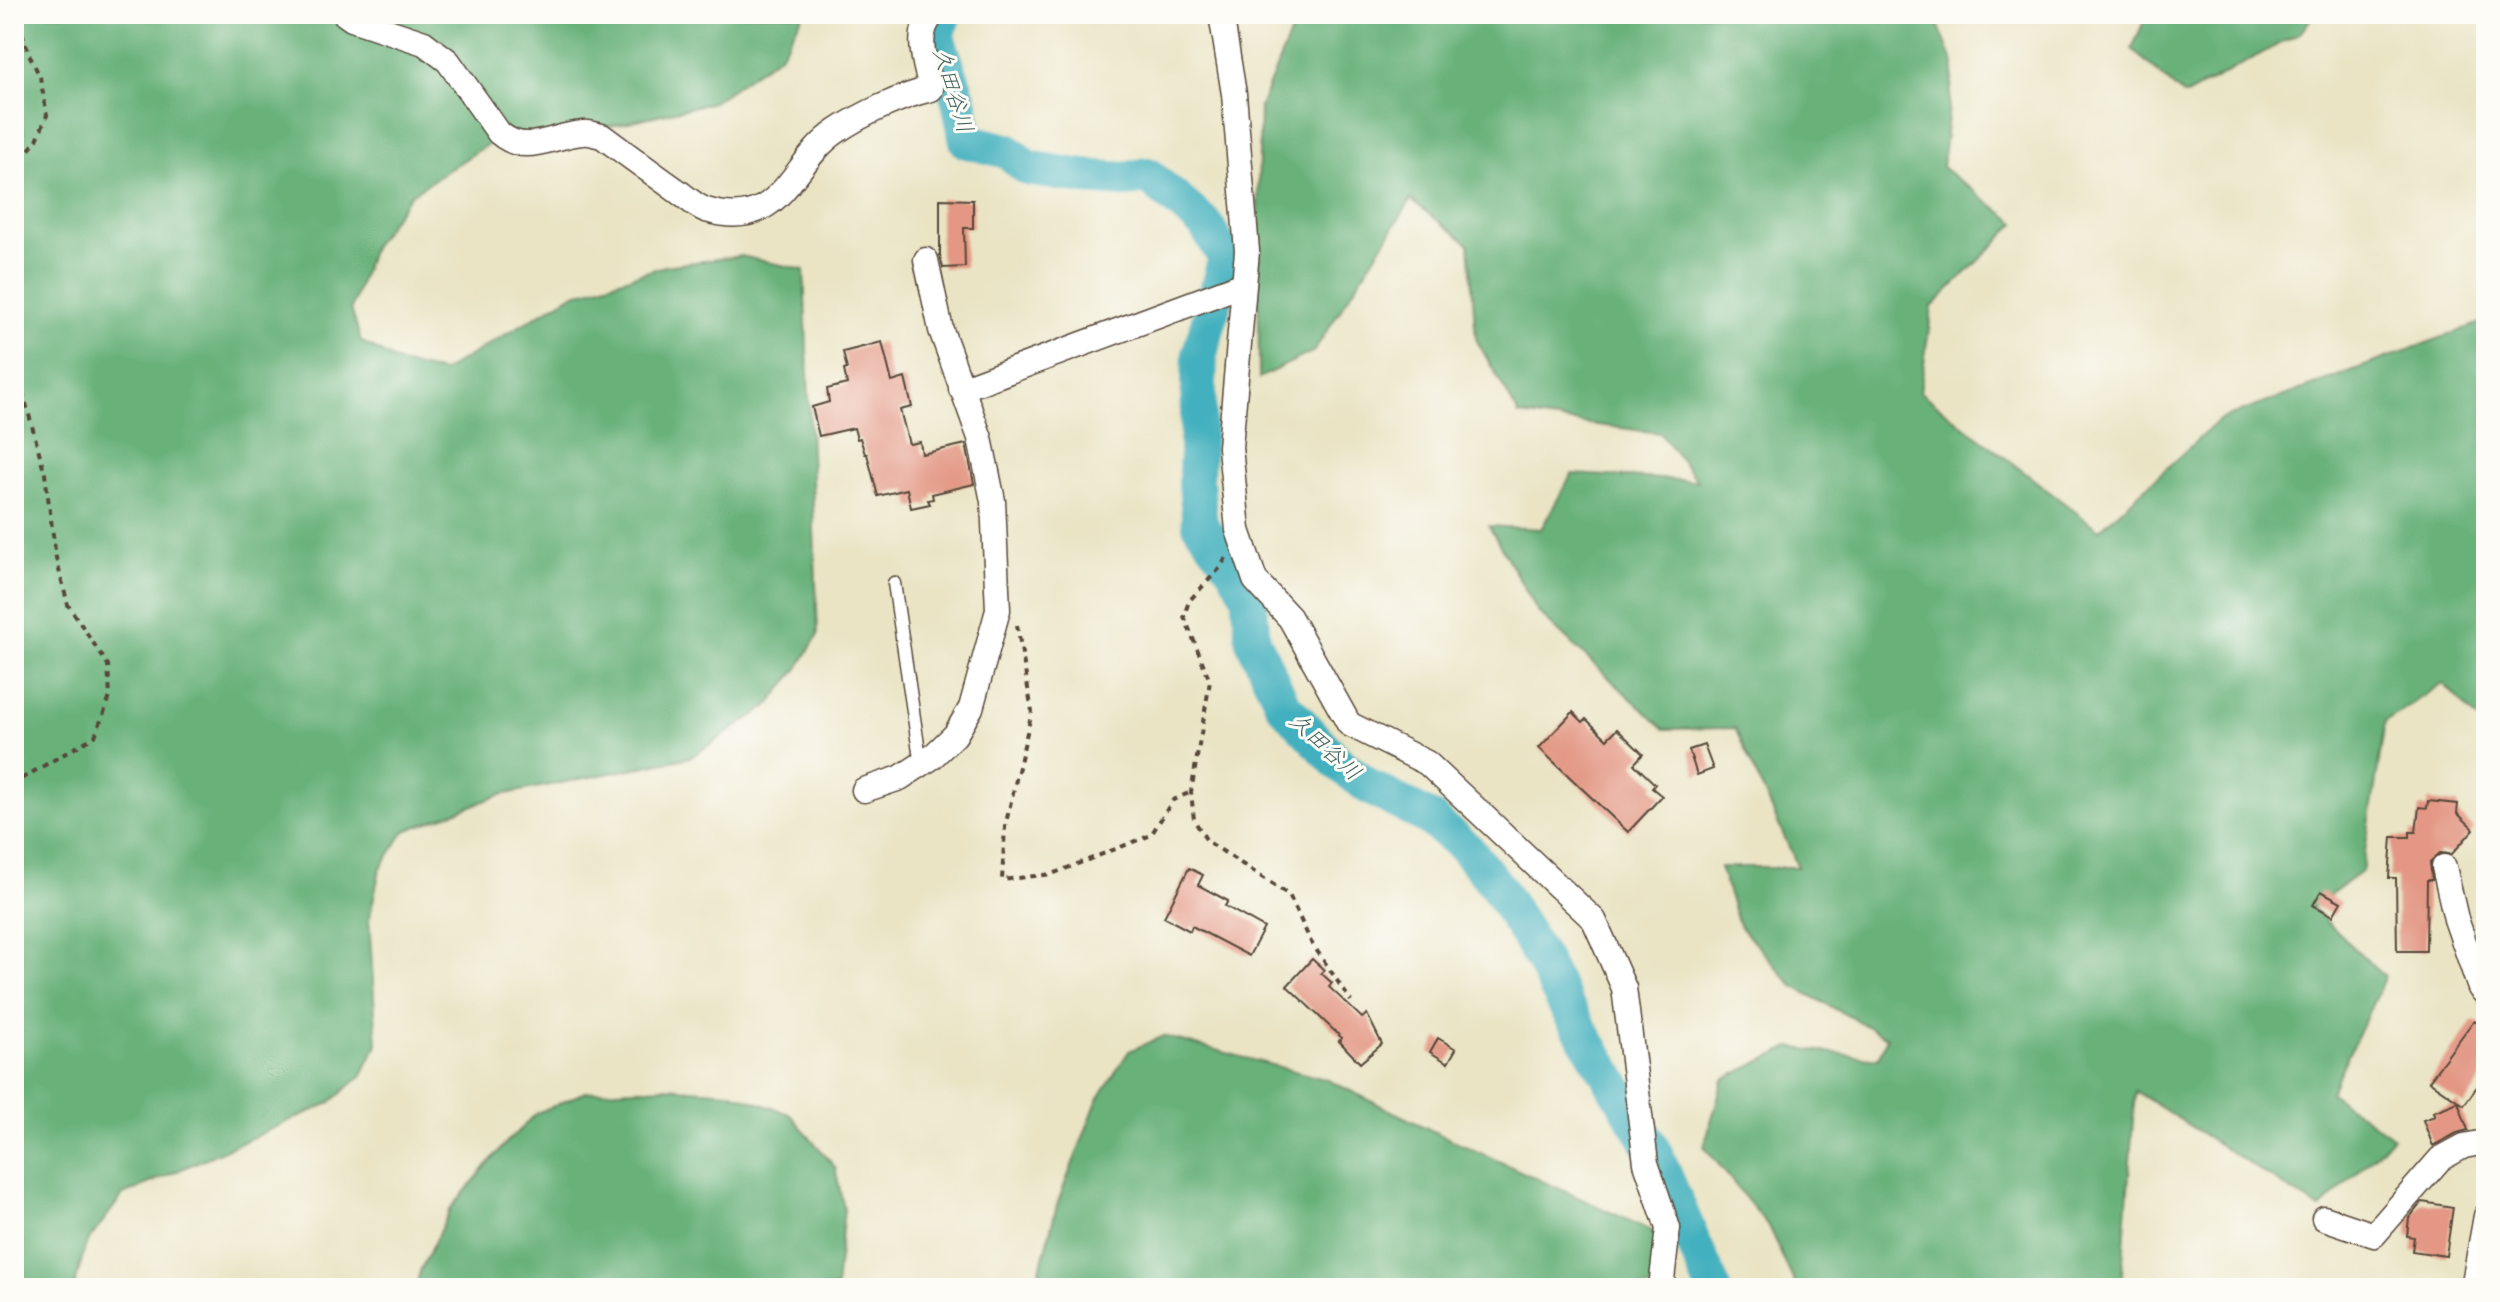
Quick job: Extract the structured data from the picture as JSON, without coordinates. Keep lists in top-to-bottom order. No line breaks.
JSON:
{"water":["久田谷川"]}
